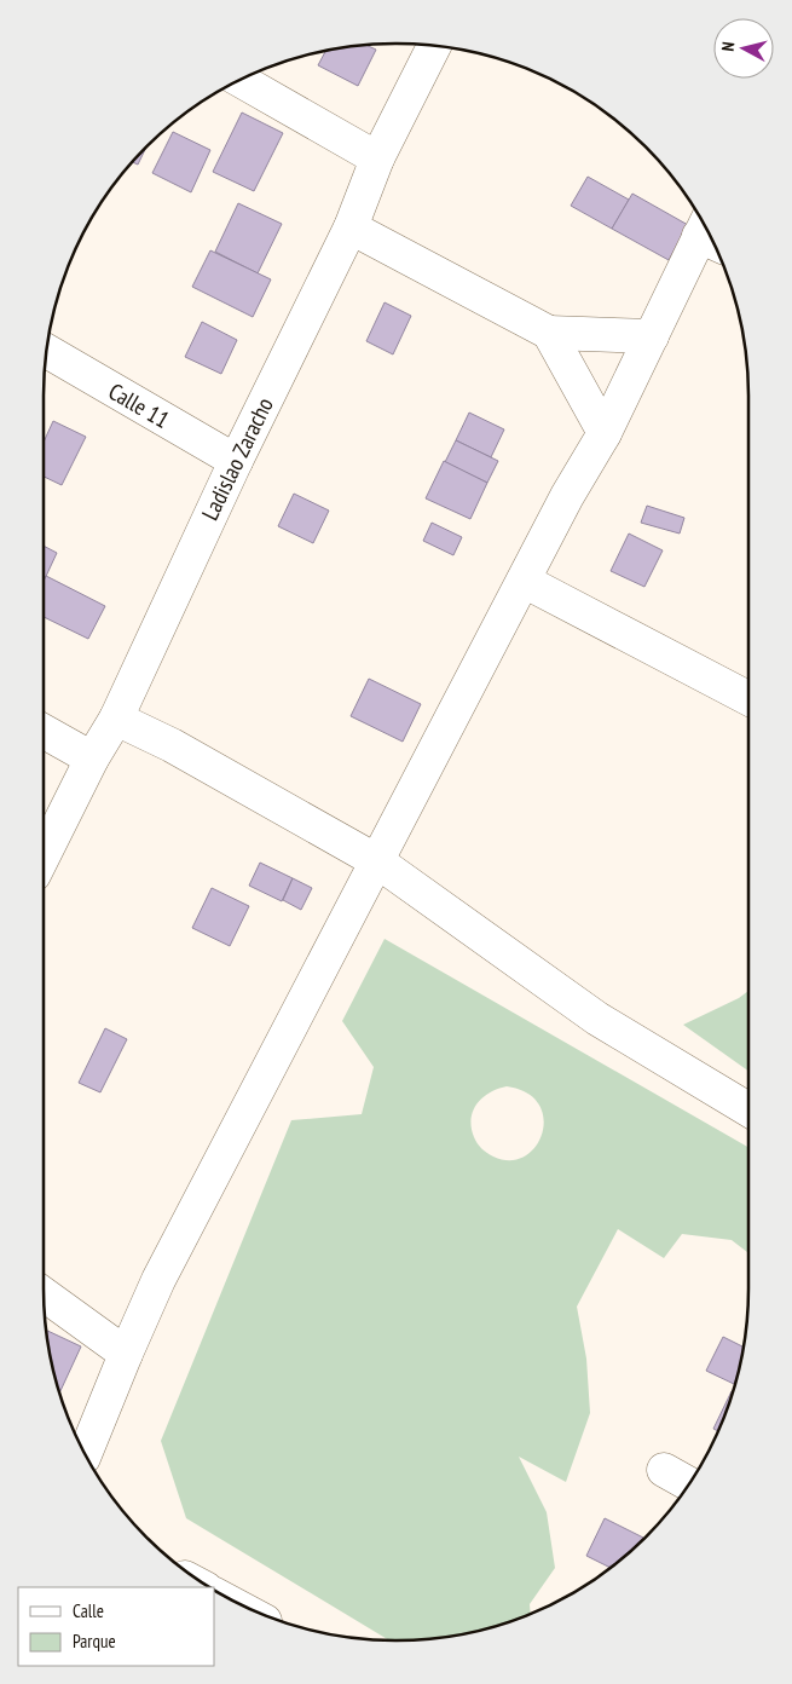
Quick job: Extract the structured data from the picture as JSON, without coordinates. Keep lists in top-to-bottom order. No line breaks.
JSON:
{"streets":{"street":["Calle 11","Ladislao Zaracho"]},"crossings":[["Calle 11","Ladislao Zaracho"]],"legend":["Calle","Parque"],"north":"left"}
